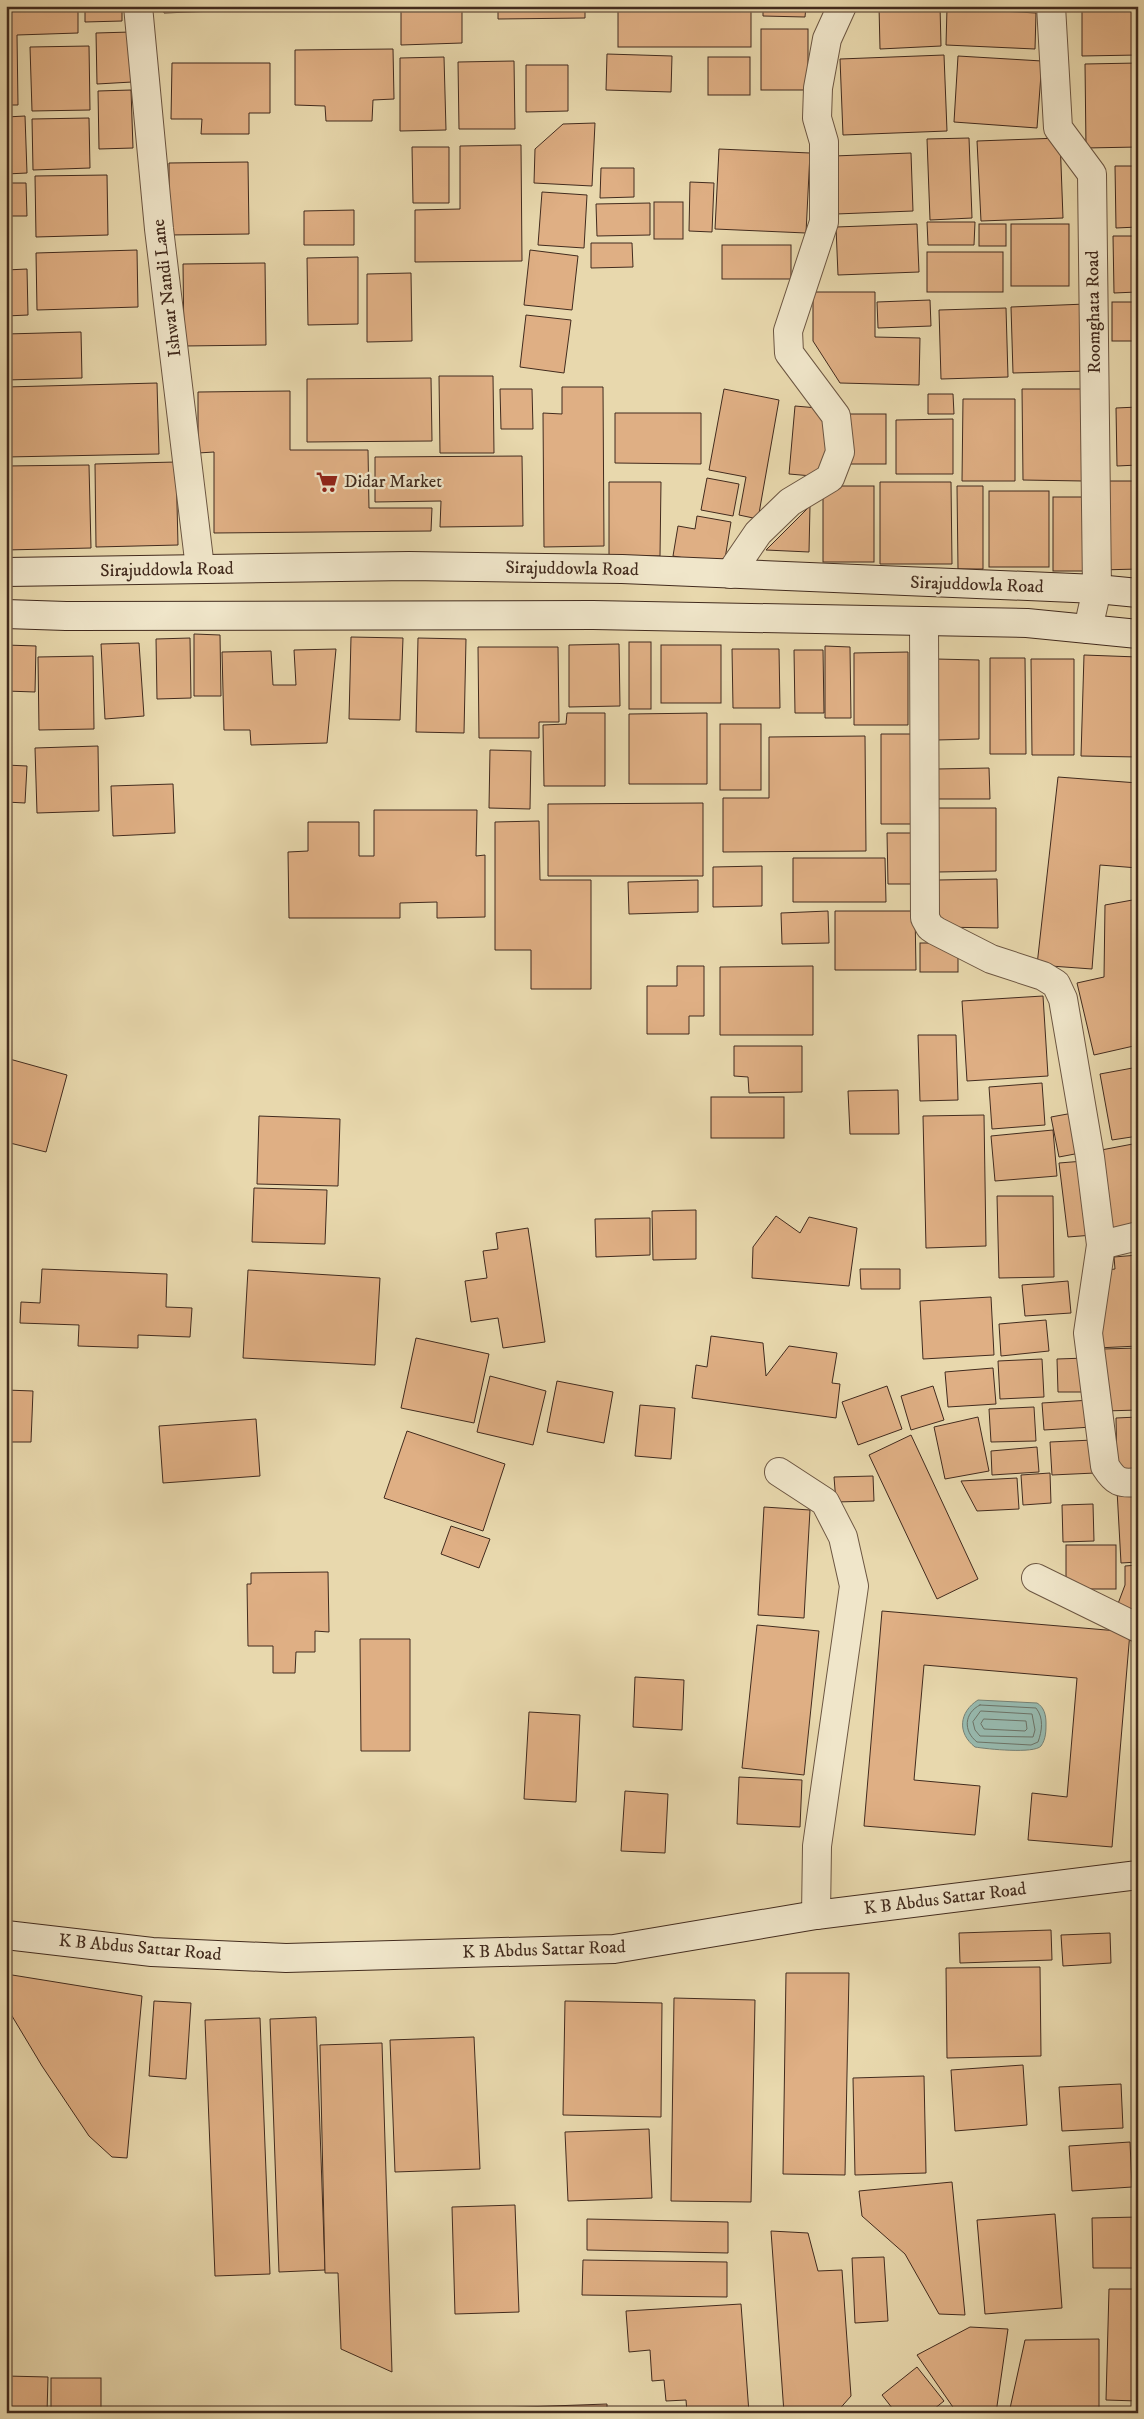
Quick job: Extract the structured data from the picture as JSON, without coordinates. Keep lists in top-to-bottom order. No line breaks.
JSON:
{"streets":{"street":["Ishwar Nandi Lane","Roomghata Road","Sirajuddowla Road","K B Abdus Sattar Road"]},"crossings":[["Ishwar Nandi Lane","Sirajuddowla Road"],["Roomghata Road","Sirajuddowla Road"]],"places":{"supermarket":["Didar Market"]}}
